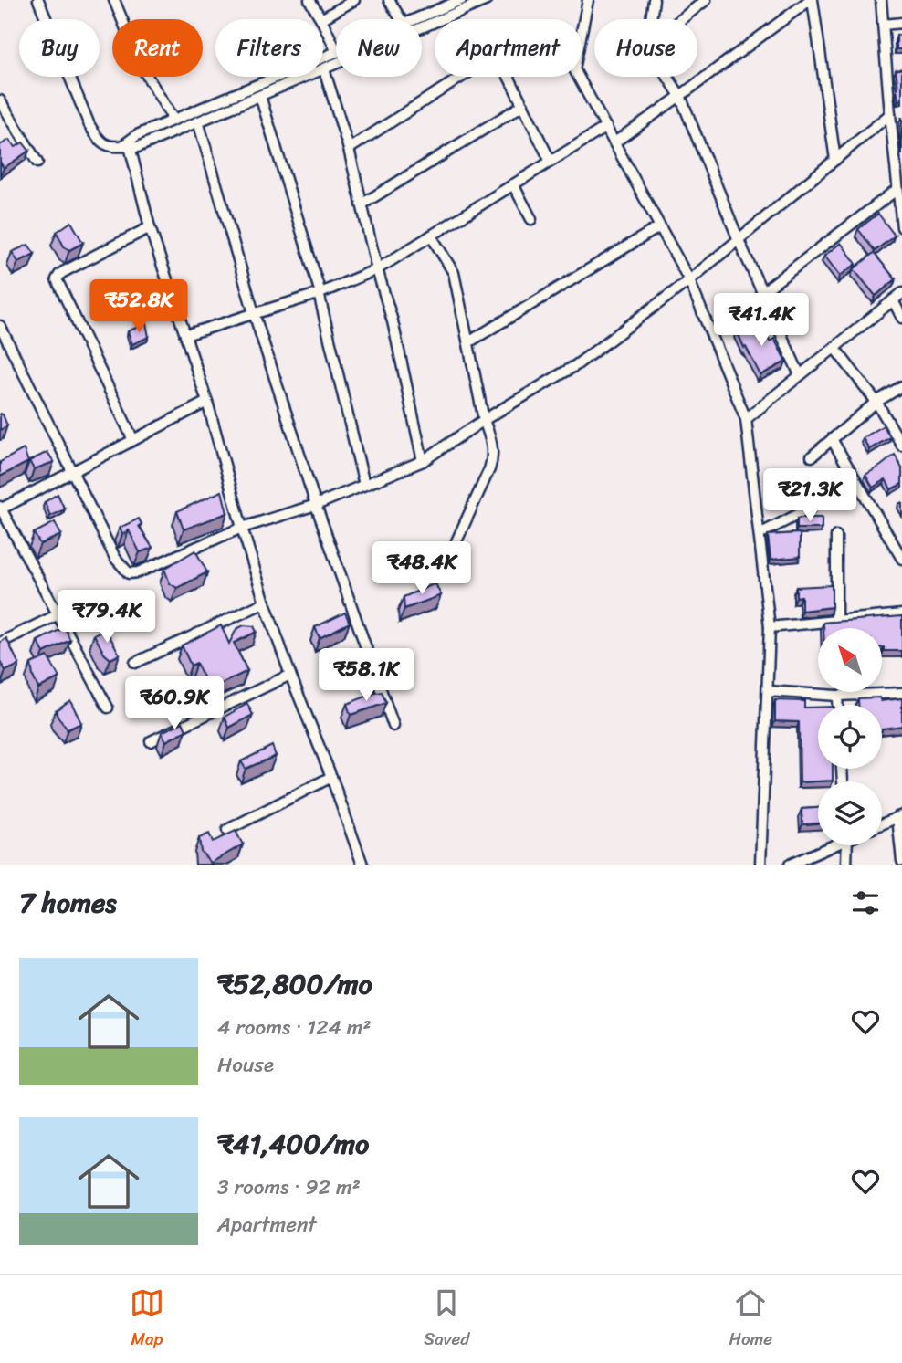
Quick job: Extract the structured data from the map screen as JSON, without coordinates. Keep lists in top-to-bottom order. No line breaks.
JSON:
{"north":"top left","page":{"chip":["Buy","Rent","Filters","New","Apartment","House"],"price":["₹52.8K","₹41.4K","₹21.3K","₹48.4K","₹79.4K","₹58.1K","₹60.9K"],"heading":"7 homes","list":[{"name":"₹52,800/mo","note":"4 rooms · 124 m² · House"},{"name":"₹41,400/mo","note":"3 rooms · 92 m² · Apartment"}],"tabs":["Map","Saved","Home"]}}
